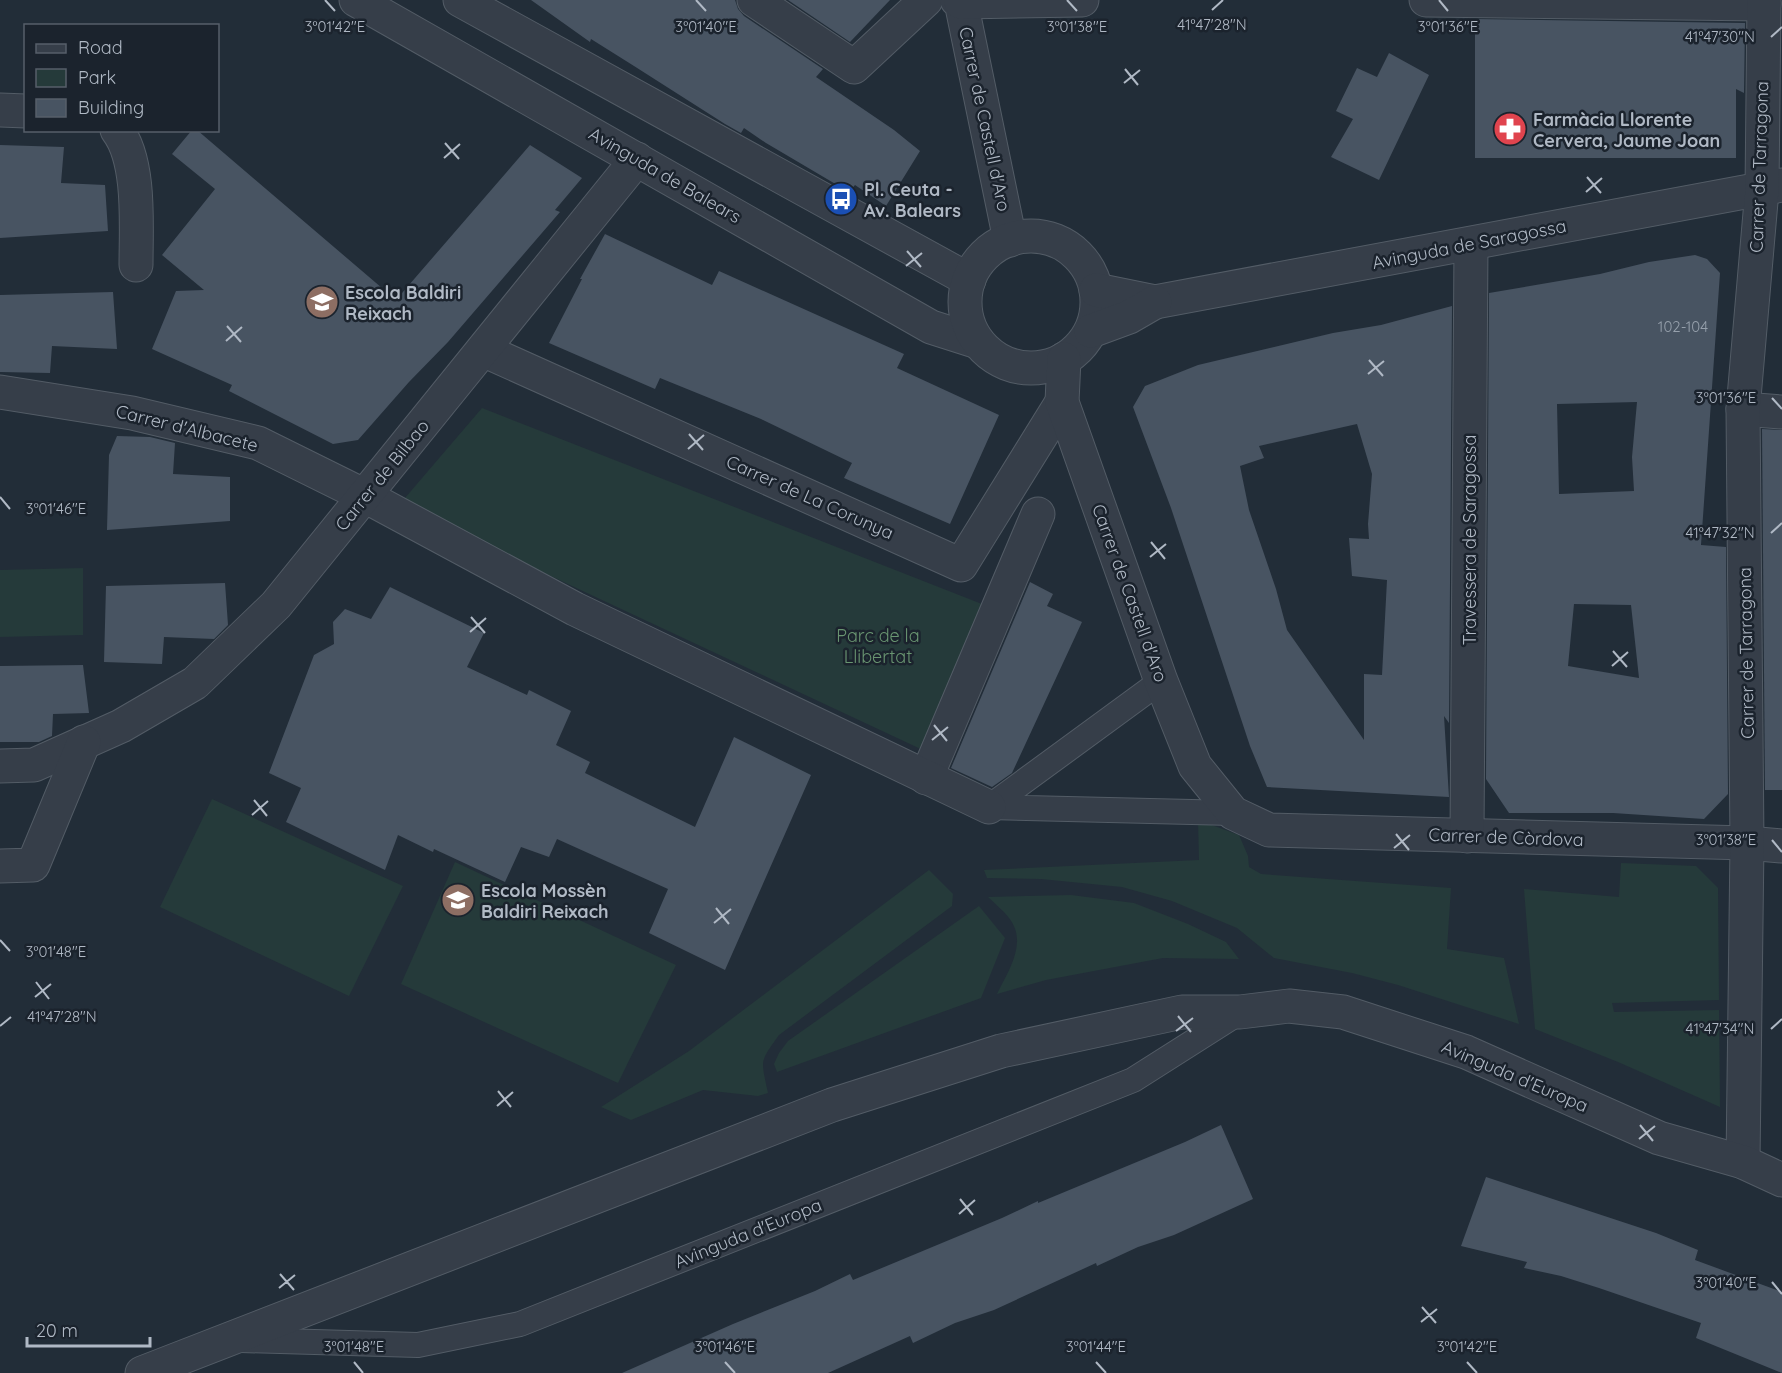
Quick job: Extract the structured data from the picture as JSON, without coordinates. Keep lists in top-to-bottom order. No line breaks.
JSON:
{"streets":{"street":["Carrer de Castell d'Aro","Carrer de Tarragona","Avinguda de Balears","Avinguda de Saragossa","Carrer d'Albacete","Carrer de Bilbao","Carrer de La Corunya","Travessera de Saragossa","Carrer de Còrdova","Avinguda d'Europa"]},"crossings":[["Carrer de Castell d'Aro","Avinguda de Balears"],["Carrer de Castell d'Aro","Avinguda de Saragossa"],["Carrer de Castell d'Aro","Carrer de La Corunya"],["Carrer de Castell d'Aro","Carrer de Còrdova"],["Carrer de Tarragona","Avinguda de Saragossa"],["Carrer de Tarragona","Carrer de Còrdova"],["Carrer de Tarragona","Avinguda d'Europa"],["Avinguda de Balears","Avinguda de Saragossa"],["Avinguda de Balears","Carrer de Bilbao"],["Avinguda de Saragossa","Travessera de Saragossa"],["Carrer d'Albacete","Carrer de Bilbao"],["Carrer de Bilbao","Carrer de La Corunya"],["Travessera de Saragossa","Carrer de Còrdova"]],"parks":["Parc de la Llibertat"],"places":{"pharmacy":["Farmàcia Llorente Cervera, Jaume Joan"],"bus stop":["Pl. Ceuta - Av. Balears"],"school or university":["Escola Baldiri Reixach","Escola Mossèn Baldiri Reixach"]},"house_numbers":["102-104"],"legend":["Road","Park","Building"],"scale_bar":"20 m","coordinates":["41°47'28\"N","3°01'42\"E","3°01'40\"E","3°01'38\"E","3°01'36\"E","41°47'30\"N","3°01'46\"E","41°47'32\"N","3°01'48\"E","41°47'34\"N","3°01'44\"E"]}
